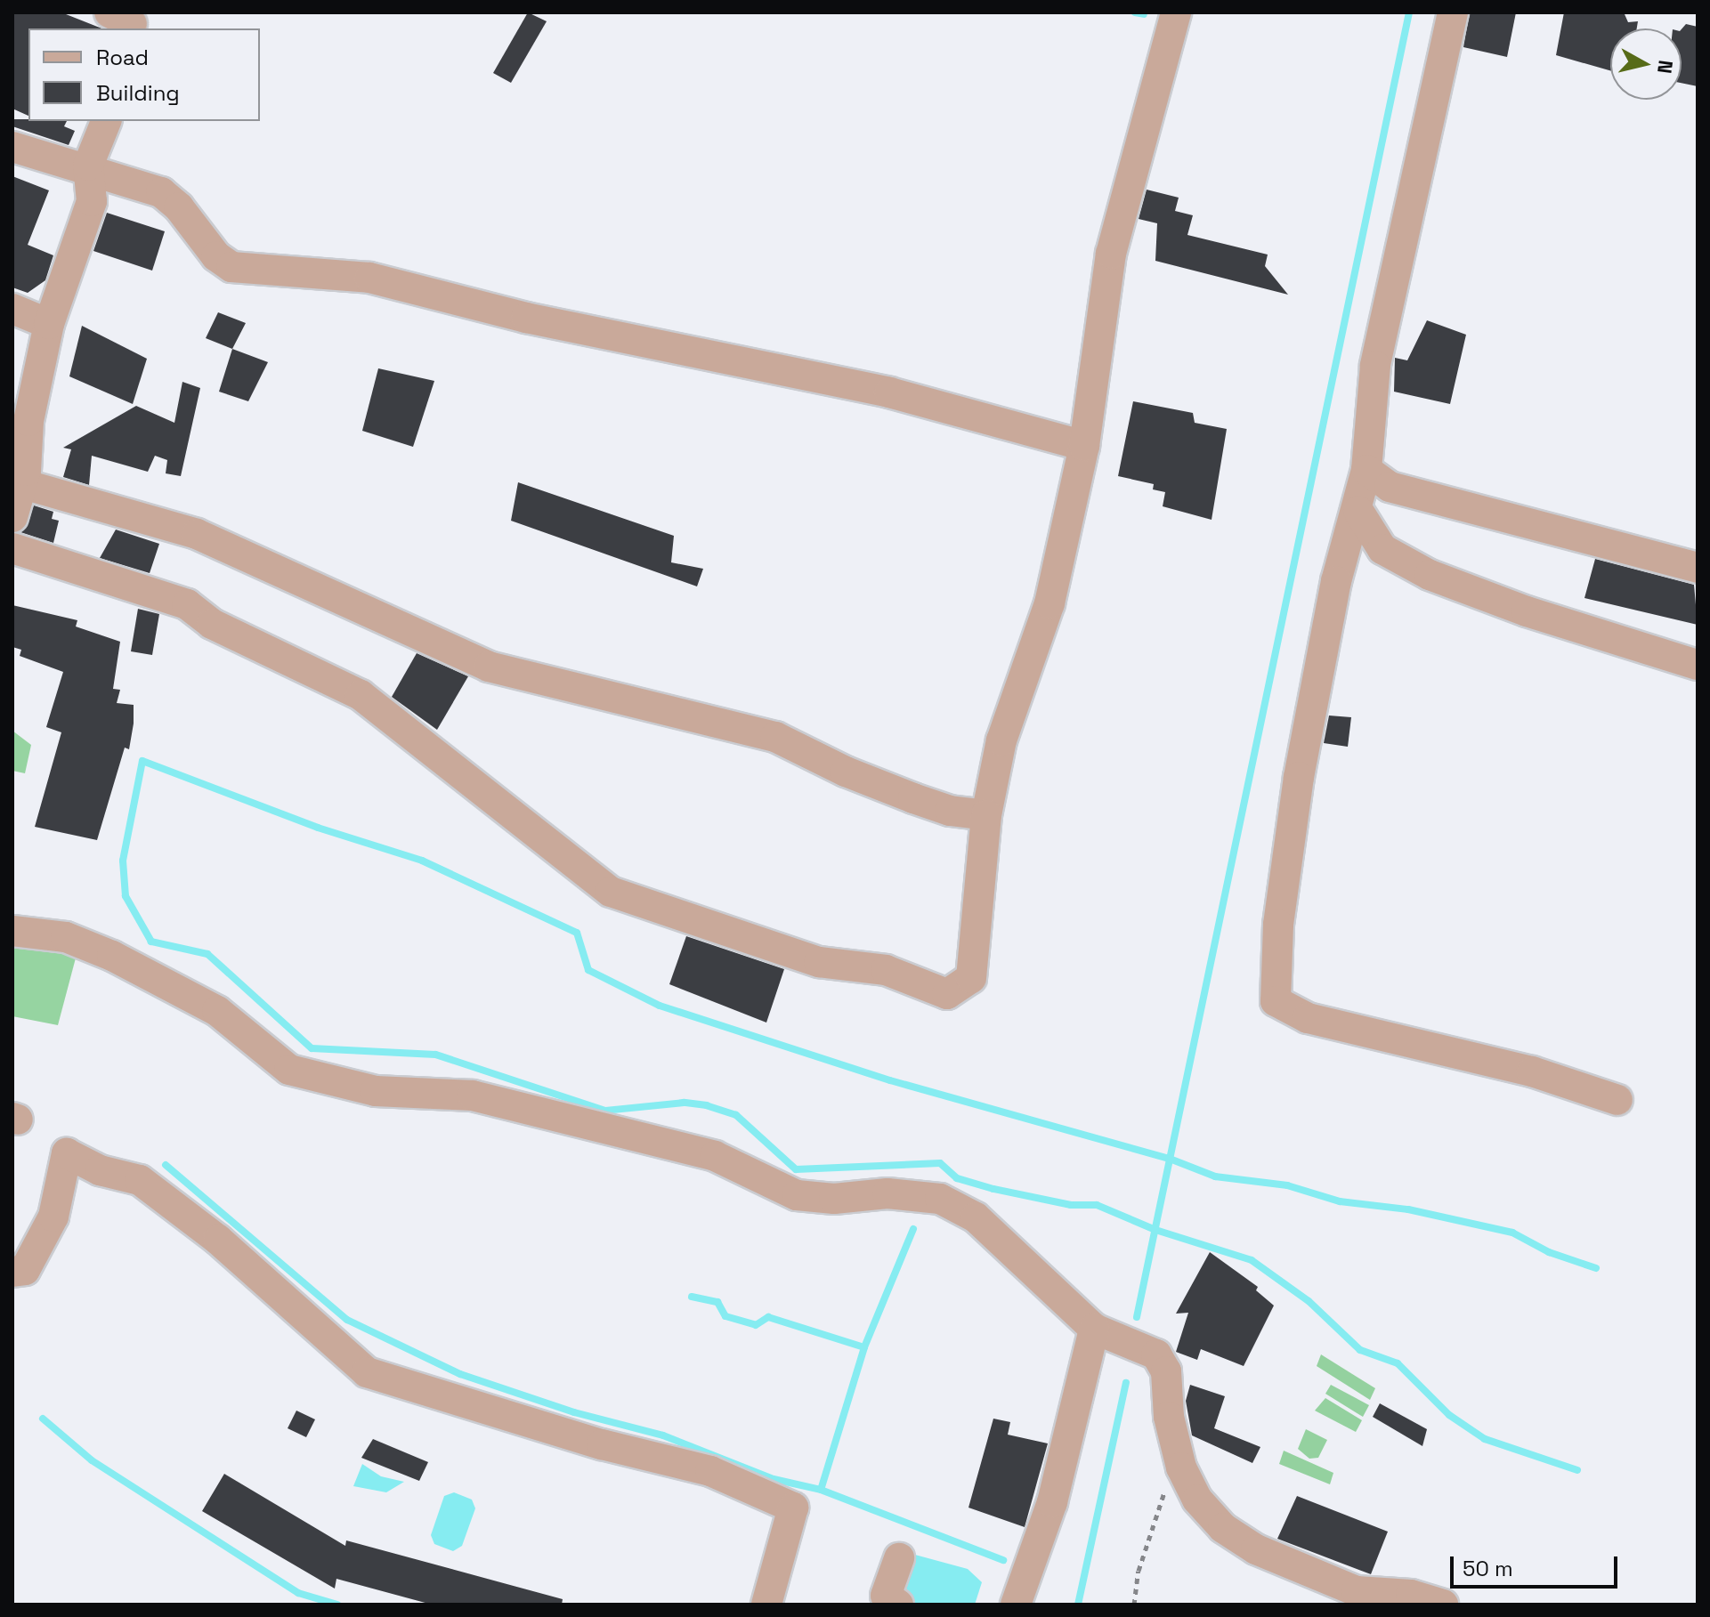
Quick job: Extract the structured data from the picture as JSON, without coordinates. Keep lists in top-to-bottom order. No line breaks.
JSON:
{"legend":["Road","Building"],"scale_bar":"50 m","north":"right"}
